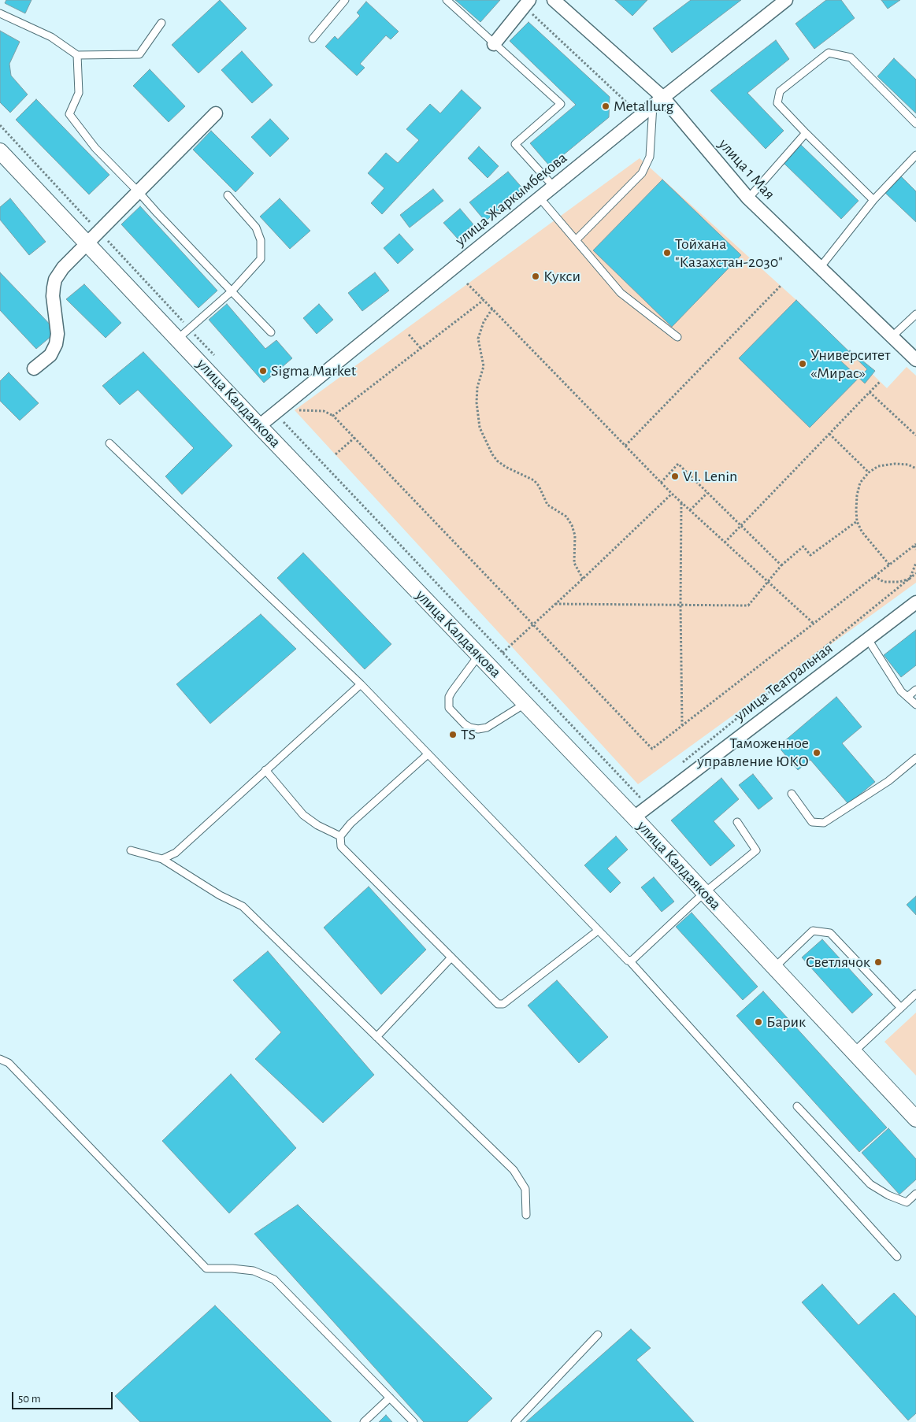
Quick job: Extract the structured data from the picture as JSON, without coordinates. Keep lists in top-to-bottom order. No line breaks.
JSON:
{"streets":{"street":["улица 1 Мая","улица Жаркымбекова","улица Калдаякова","улица Театральная"]},"crossings":[["улица 1 Мая","улица Жаркымбекова"],["улица Жаркымбекова","улица Калдаякова"],["улица Калдаякова","улица Театральная"]],"places":["Metallurg","Тойхана \"Казахстан-2030\"","Кукси","Университет «Мирас»","Sigma Market","V.I. Lenin","TS","Таможенное управление ЮКО","Светлячок","Барик"],"scale_bar":"50 m"}
